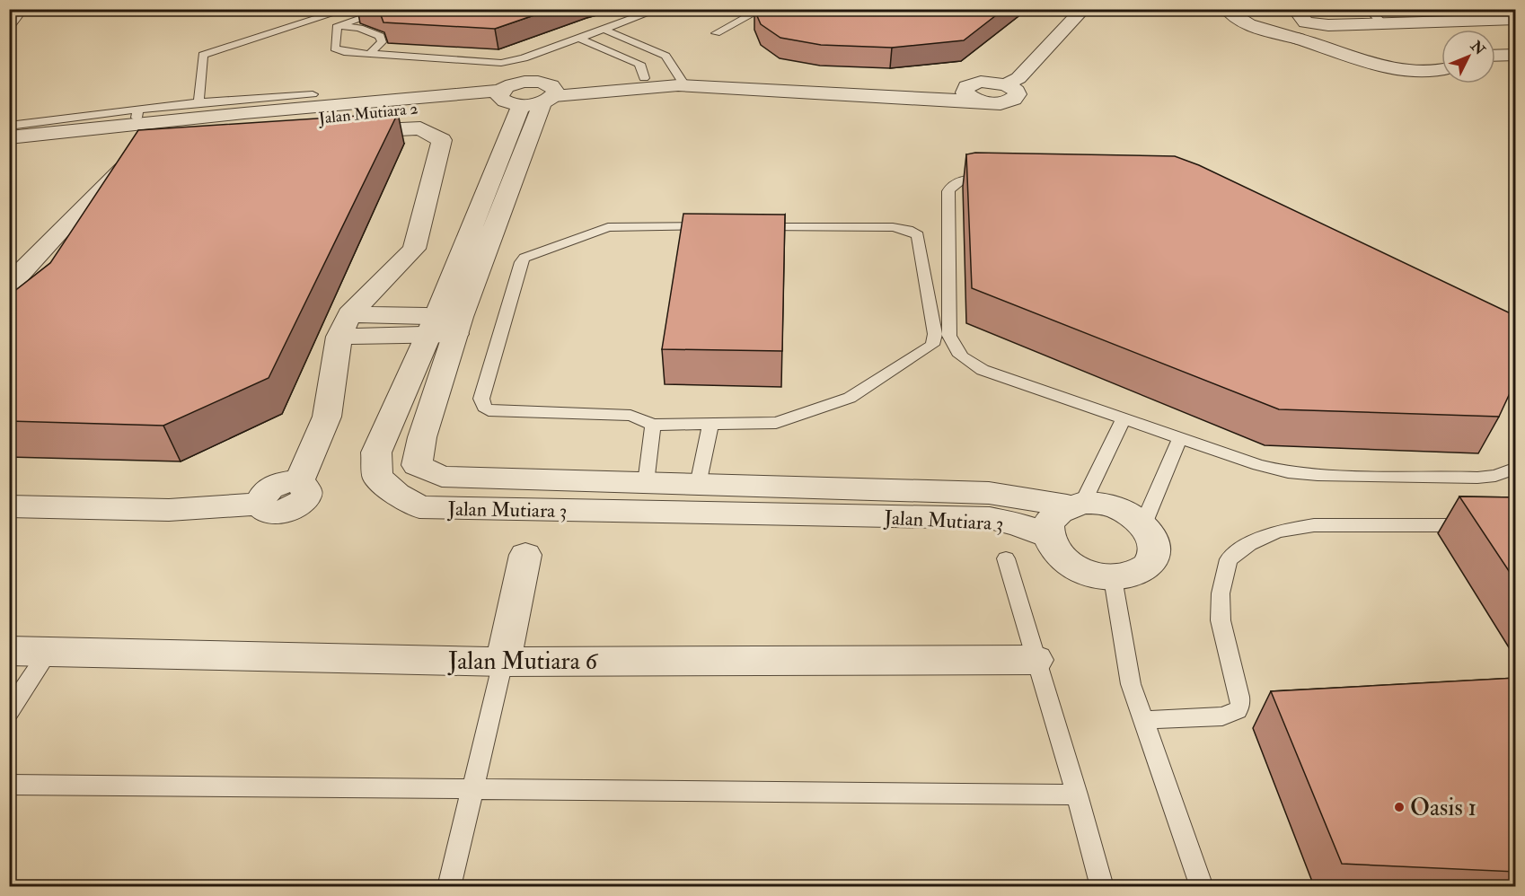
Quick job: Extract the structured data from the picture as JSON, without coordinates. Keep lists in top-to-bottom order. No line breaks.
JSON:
{"streets":{"street":["Jalan Mutiara 2","Jalan Mutiara 3","Jalan Mutiara 6"]},"crossings":[["Jalan Mutiara 2","Jalan Mutiara 3"]],"places":["Oasis 1"],"north":"top right"}
